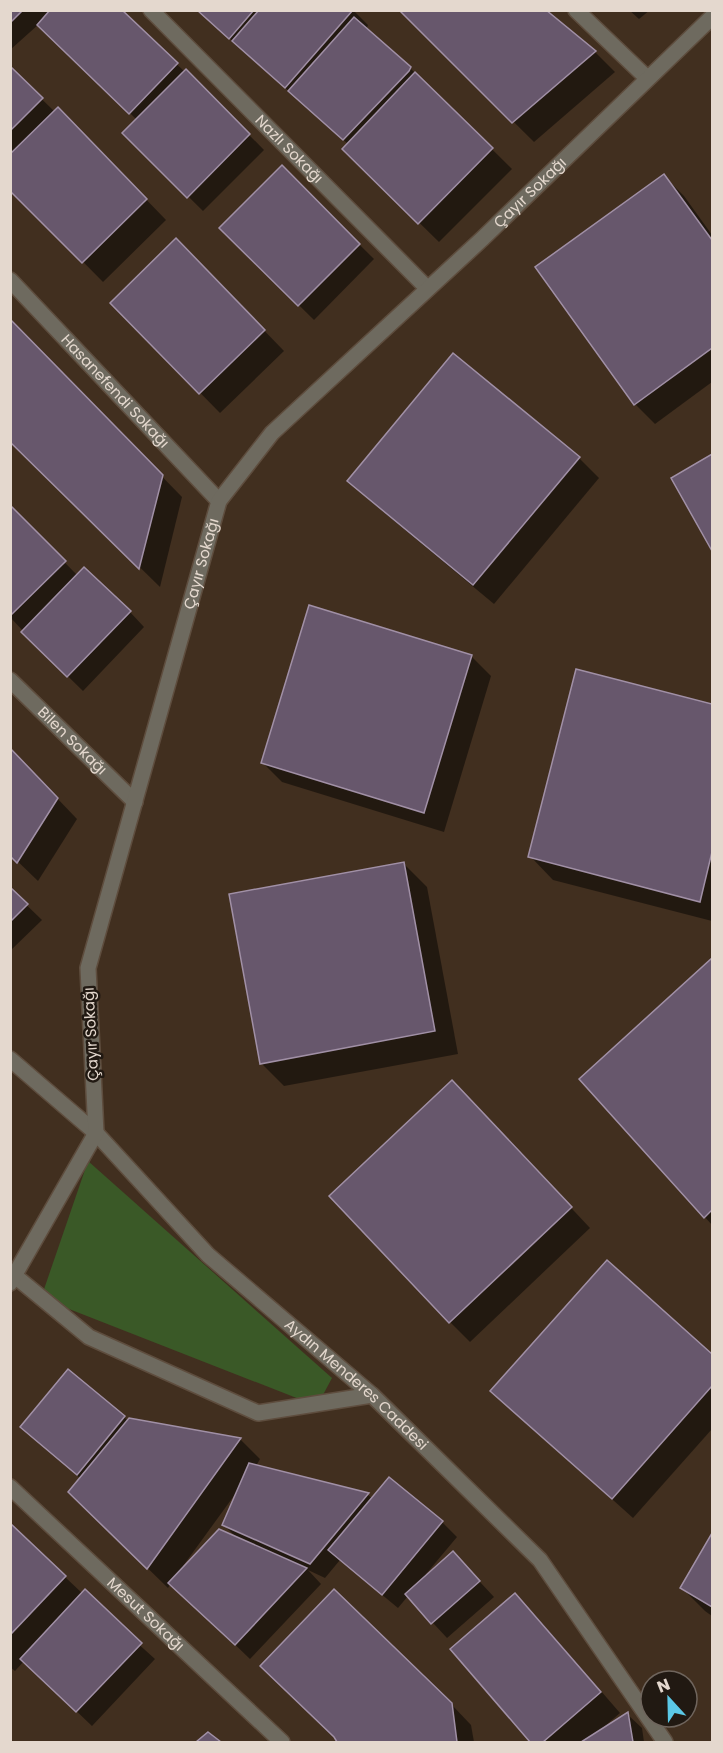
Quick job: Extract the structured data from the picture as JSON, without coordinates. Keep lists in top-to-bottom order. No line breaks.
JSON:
{"streets":{"street":["Nazlı Sokağı","Çayır Sokağı","Hasanefendi Sokağı","Bilen Sokağı","Aydın Menderes Caddesi","Mesut Sokağı"]},"crossings":[["Nazlı Sokağı","Çayır Sokağı"],["Çayır Sokağı","Hasanefendi Sokağı"],["Çayır Sokağı","Bilen Sokağı"],["Çayır Sokağı","Aydın Menderes Caddesi"]],"north":"top"}
